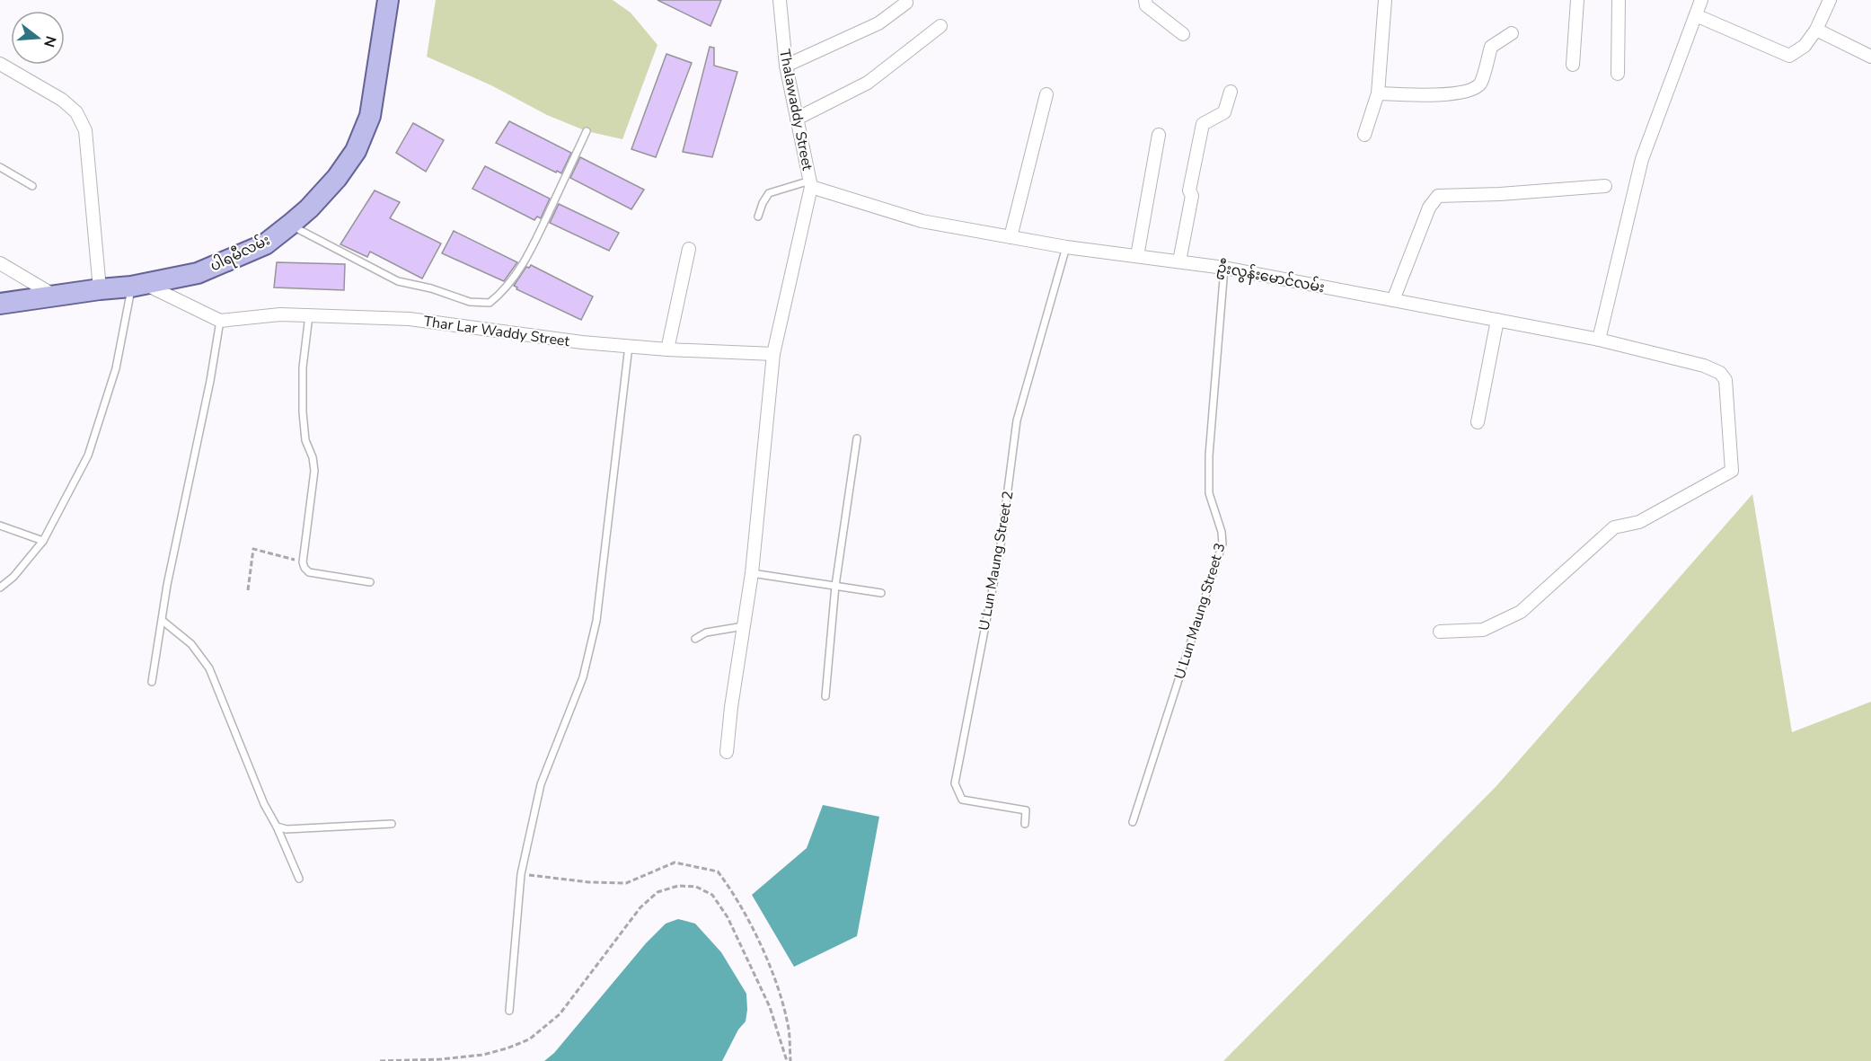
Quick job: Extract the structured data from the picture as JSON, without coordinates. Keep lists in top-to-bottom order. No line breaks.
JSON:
{"streets":{"main road":["ပါရမီလမ်း"],"street":["Thalawaddy Street","ဦးလွန်းမောင်လမ်း","Thar Lar Waddy Street"],"lane":["U Lun Maung Street 2","U Lun Maung Street 3"]},"crossings":[["Thalawaddy Street","ဦးလွန်းမောင်လမ်း"],["ဦးလွန်းမောင်လမ်း","U Lun Maung Street 2"],["ဦးလွန်းမောင်လမ်း","U Lun Maung Street 3"]],"north":"right"}
